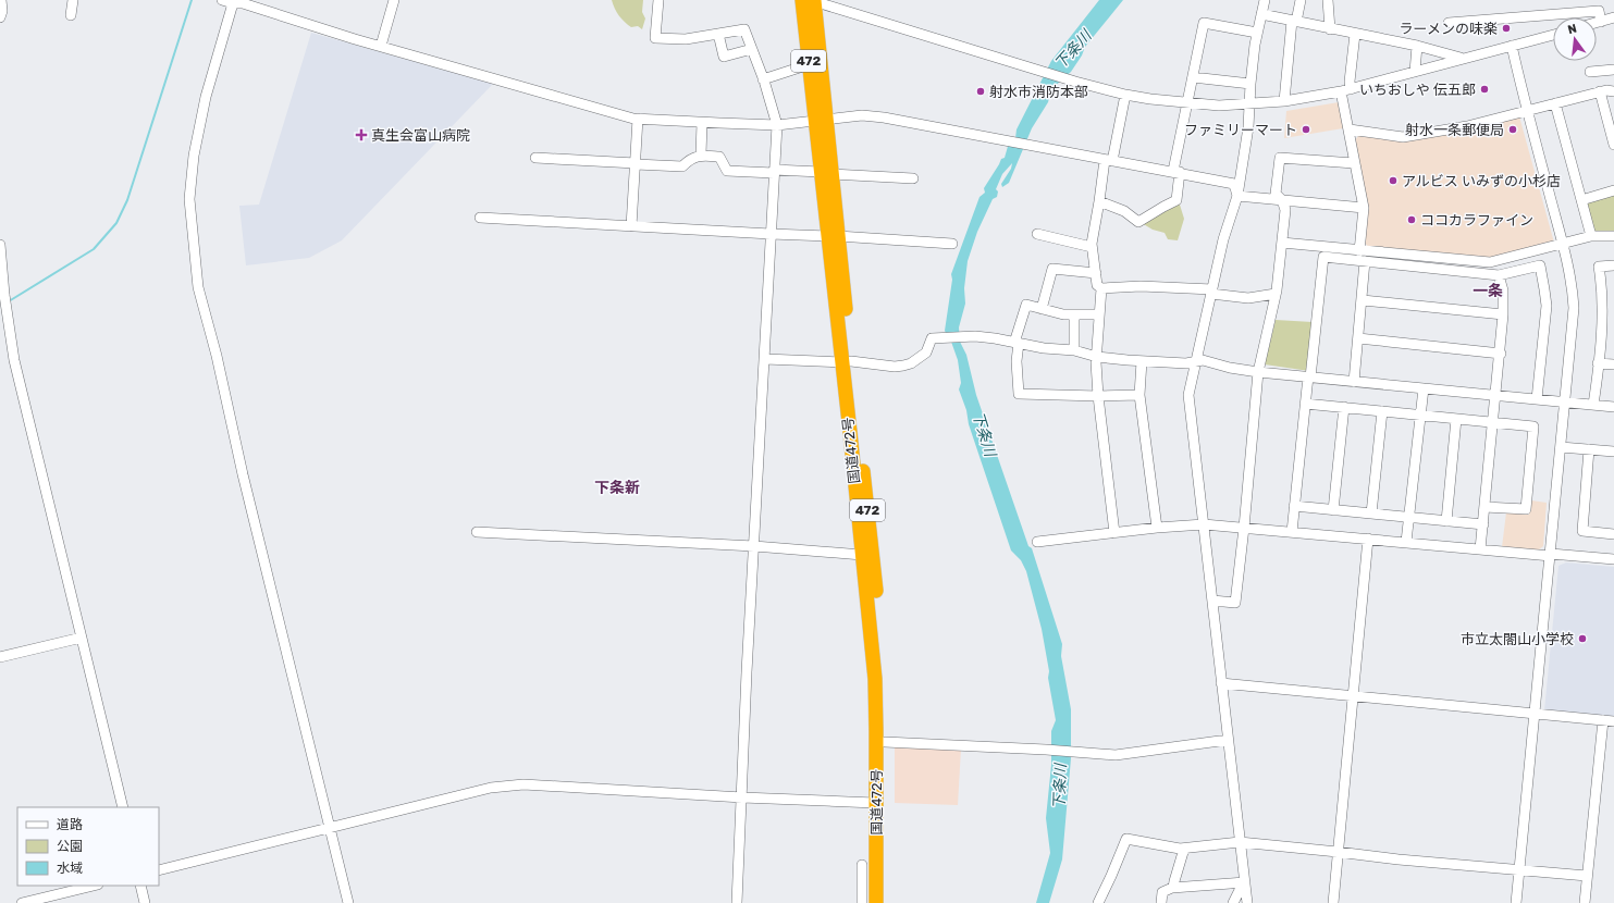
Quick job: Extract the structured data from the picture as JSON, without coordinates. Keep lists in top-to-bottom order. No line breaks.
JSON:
{"streets":{"highway":["472","国道472号"]},"districts":["一条","下条新"],"water":["下条川"],"places":{"other":["ラーメンの味楽","いちおしや 伝五郎","射水市消防本部","ファミリーマート","射水一条郵便局","アルビス いみずの小杉店","ココカラファイン","市立太閤山小学校"],"health":["真生会富山病院"]},"legend":["道路","公園","水域"],"north":"top"}
